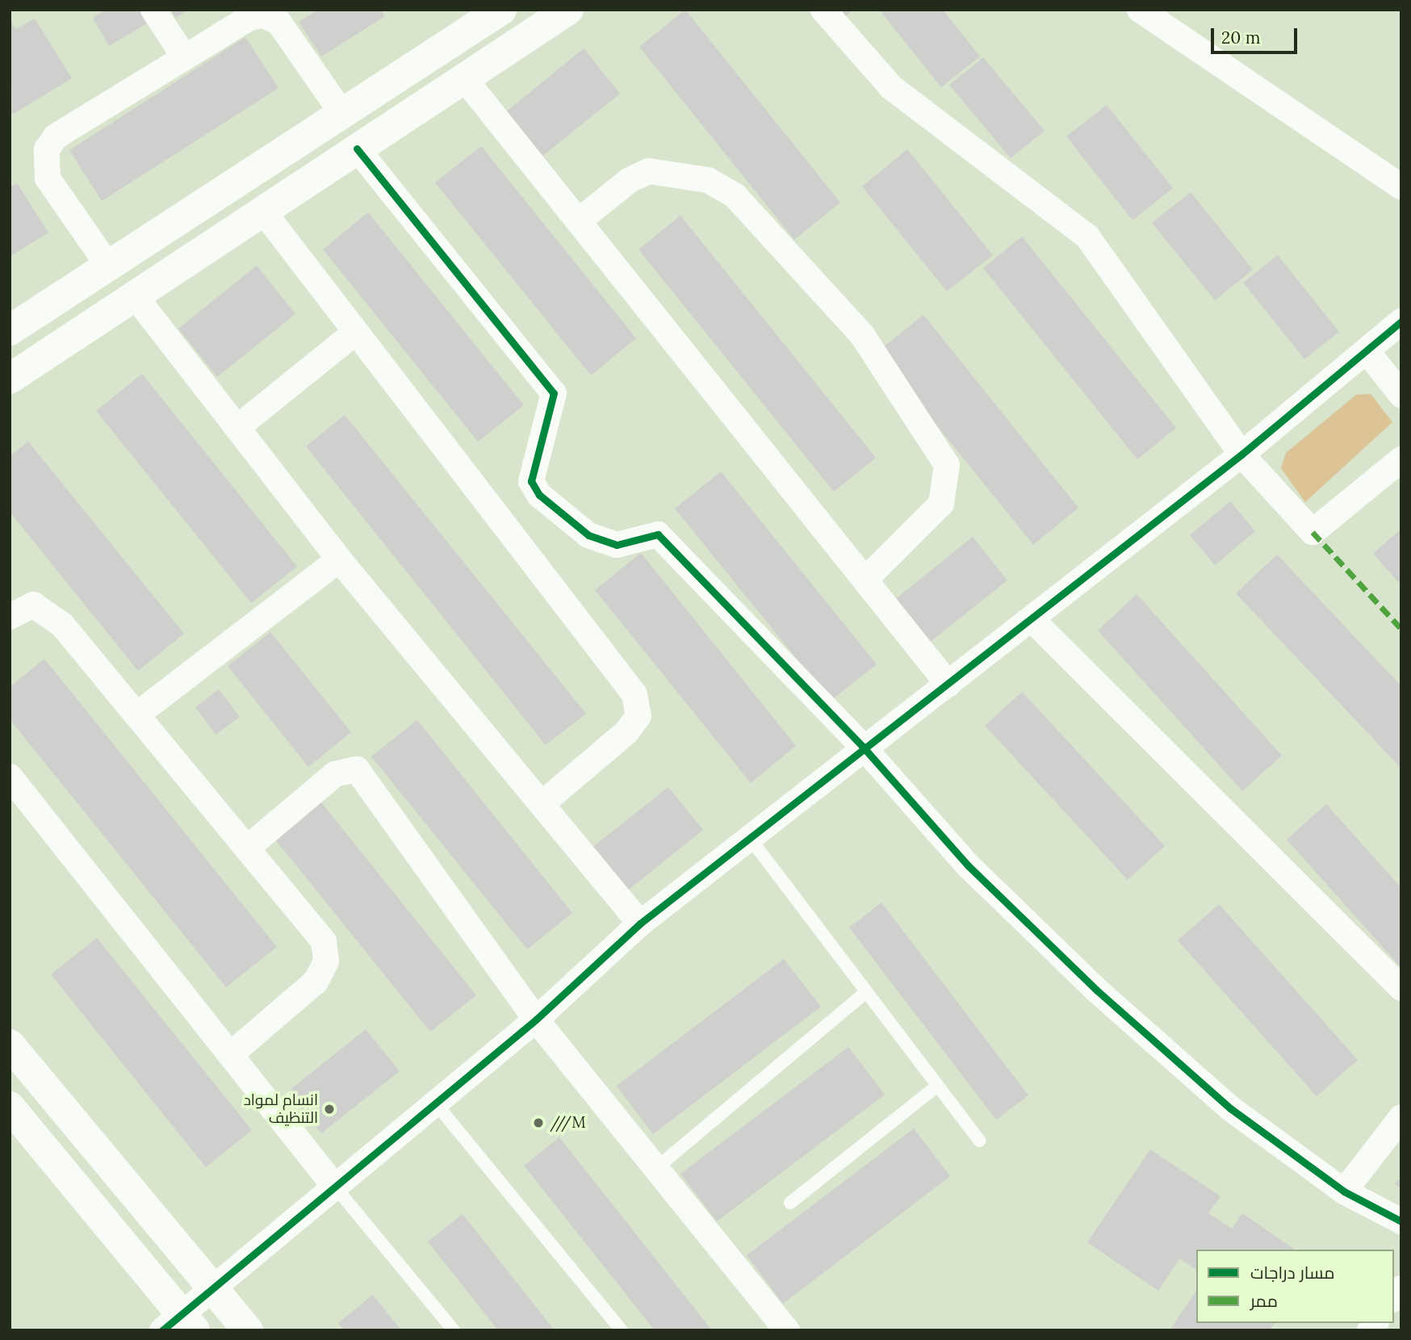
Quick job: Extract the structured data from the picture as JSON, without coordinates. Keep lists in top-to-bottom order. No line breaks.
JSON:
{"places":["انسام لمواد التنظيف","///M"],"legend":["مسار دراجات","ممر"],"scale_bar":"20 m"}
